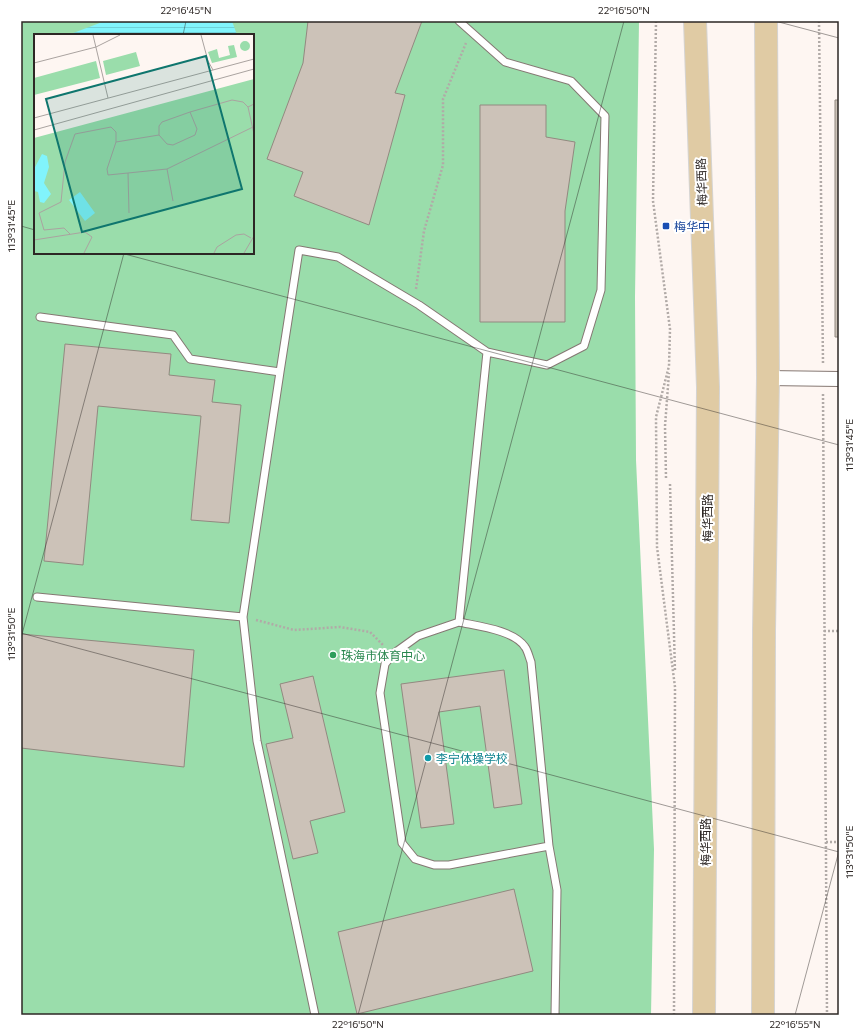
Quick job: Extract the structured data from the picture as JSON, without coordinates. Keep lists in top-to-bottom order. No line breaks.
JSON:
{"streets":{"main road":["梅华西路"]},"places":{"transit":["梅华中"],"other":["珠海市体育中心","李宁体操学校"]},"coordinates":["22°16'45\"N","22°16'50\"N","113°31'45\"E","113°31'50\"E","22°16'55\"N"]}
